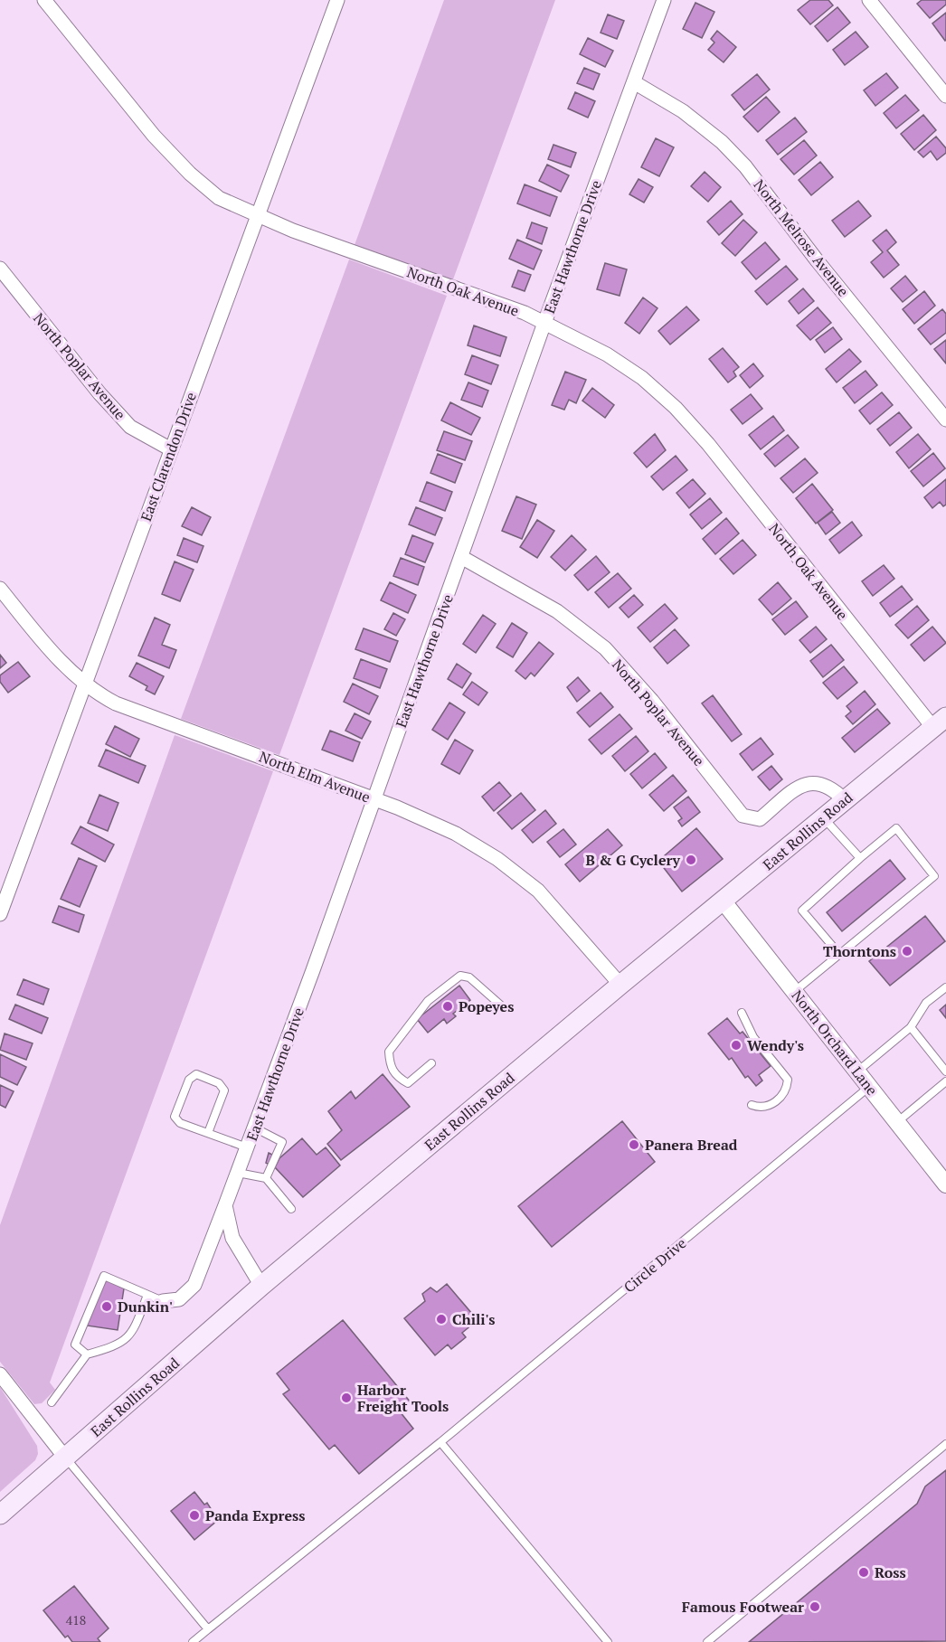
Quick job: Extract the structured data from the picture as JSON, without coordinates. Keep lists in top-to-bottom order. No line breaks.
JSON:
{"streets":{"main road":["East Rollins Road"],"street":["North Melrose Avenue","East Hawthorne Drive","North Oak Avenue","North Poplar Avenue","East Clarendon Drive","North Elm Avenue","North Orchard Lane"],"lane":["Circle Drive"]},"crossings":[["North Melrose Avenue","East Hawthorne Drive"],["East Hawthorne Drive","North Oak Avenue"],["East Hawthorne Drive","North Poplar Avenue"],["East Hawthorne Drive","North Elm Avenue"],["North Oak Avenue","East Clarendon Drive"],["North Oak Avenue","East Rollins Road"],["North Poplar Avenue","East Clarendon Drive"],["North Poplar Avenue","East Rollins Road"],["East Clarendon Drive","North Elm Avenue"],["North Elm Avenue","East Rollins Road"],["East Rollins Road","North Orchard Lane"],["North Orchard Lane","Circle Drive"]],"places":["B & G Cyclery","Thorntons","Popeyes","Wendy's","Panera Bread","Dunkin'","Chili's","Harbor Freight Tools","Panda Express","Ross","Famous Footwear"],"house_numbers":["418"]}
